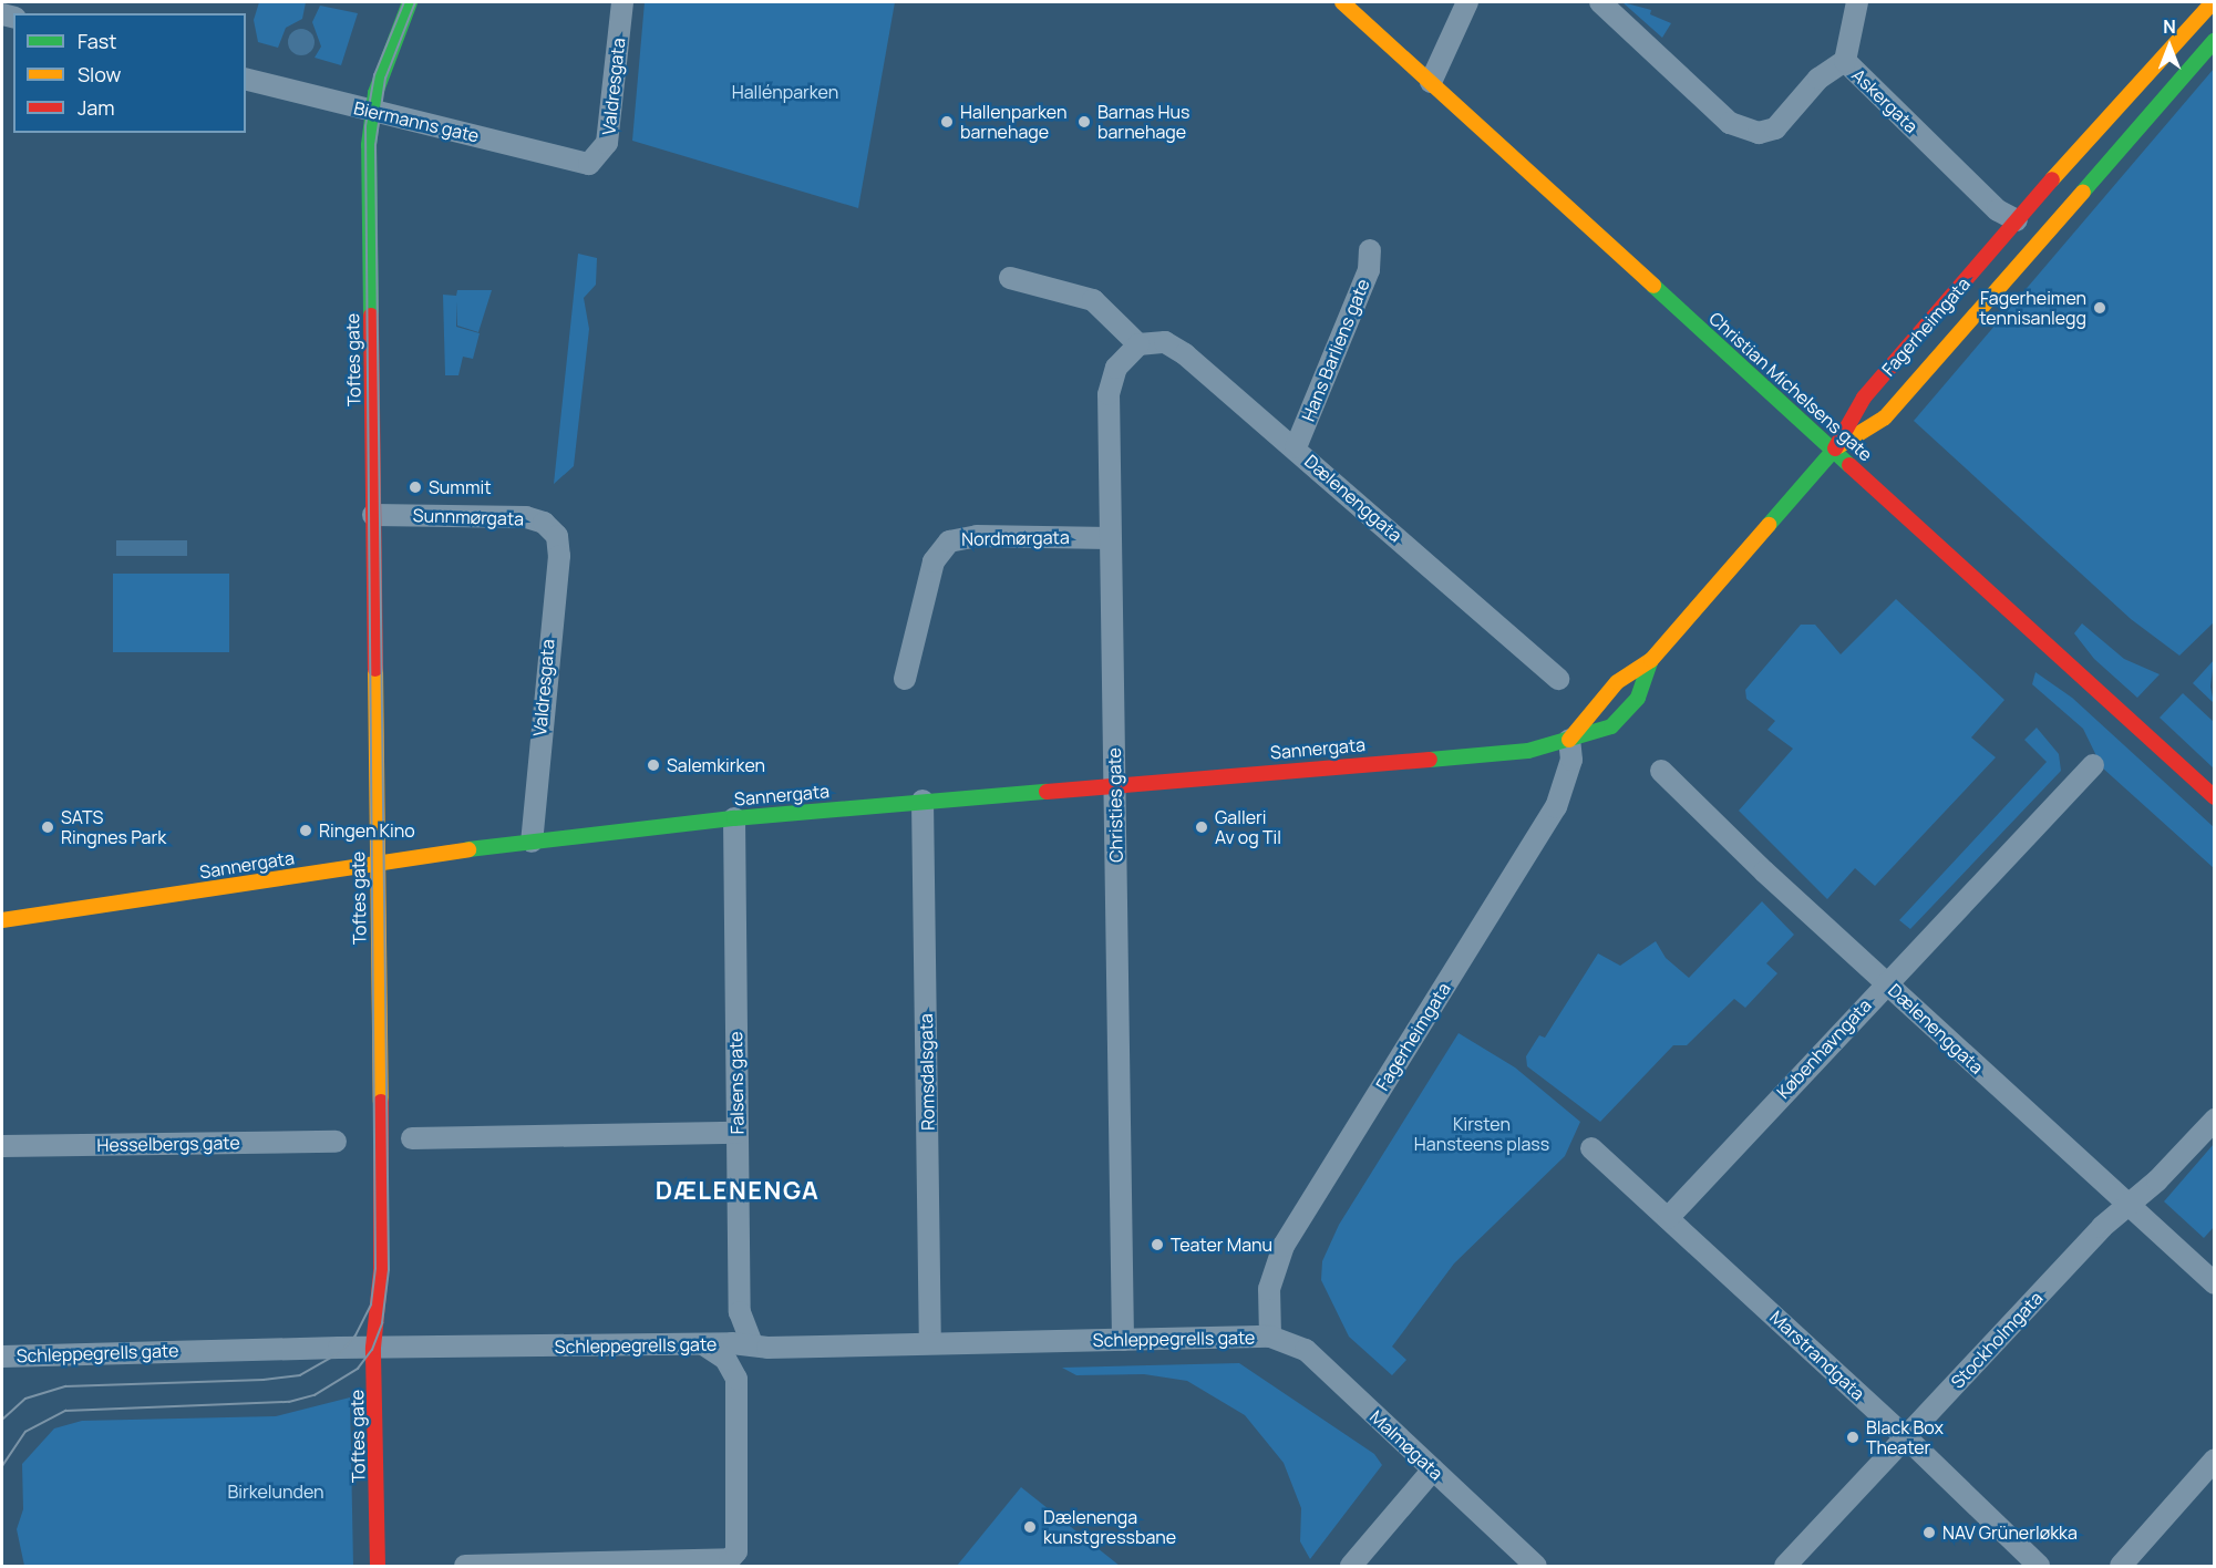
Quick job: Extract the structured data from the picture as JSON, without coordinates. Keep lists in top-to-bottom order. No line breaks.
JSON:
{"streets":{"main road":["Fagerheimgata","Toftes gate","Christian Michelsens gate","Sannergata"],"street":["Valdresgata","Askergata","Biermanns gate","Hans Barliens gate","Dælenenggata","Sunnmørgata","Nordmørgata","Christies gate","Københavngata","Romsdalsgata","Falsens gate","Hesselbergs gate","Schleppegrells gate","Stockholmgata","Marstrandgata","Malmøgata"]},"crossings":[["Valdresgata","Biermanns gate"],["Valdresgata","Sunnmørgata"],["Valdresgata","Sannergata"],["Askergata","Fagerheimgata"],["Biermanns gate","Toftes gate"],["Fagerheimgata","Christian Michelsens gate"],["Fagerheimgata","Sannergata"],["Fagerheimgata","Schleppegrells gate"],["Fagerheimgata","Malmøgata"],["Hans Barliens gate","Dælenenggata"],["Toftes gate","Sunnmørgata"],["Toftes gate","Sannergata"],["Toftes gate","Schleppegrells gate"],["Dælenenggata","Christies gate"],["Dælenenggata","Københavngata"],["Dælenenggata","Stockholmgata"],["Nordmørgata","Christies gate"],["Sannergata","Christies gate"],["Sannergata","Romsdalsgata"],["Sannergata","Falsens gate"],["Christies gate","Schleppegrells gate"],["Københavngata","Marstrandgata"],["Romsdalsgata","Schleppegrells gate"],["Falsens gate","Schleppegrells gate"],["Schleppegrells gate","Malmøgata"],["Stockholmgata","Marstrandgata"]],"districts":["DÆLENENGA"],"parks":["Hallénparken","Kirsten Hansteens plass","Birkelunden"],"places":["Hallenparken barnehage","Barnas Hus barnehage","Fagerheimen tennisanlegg","Summit","Salemkirken","SATS Ringnes Park","Galleri Av og Til","Ringen Kino","Teater Manu","Black Box Theater","Dælenenga kunstgressbane","NAV Grünerløkka"],"legend":["Fast","Slow","Jam"],"north":"top"}
